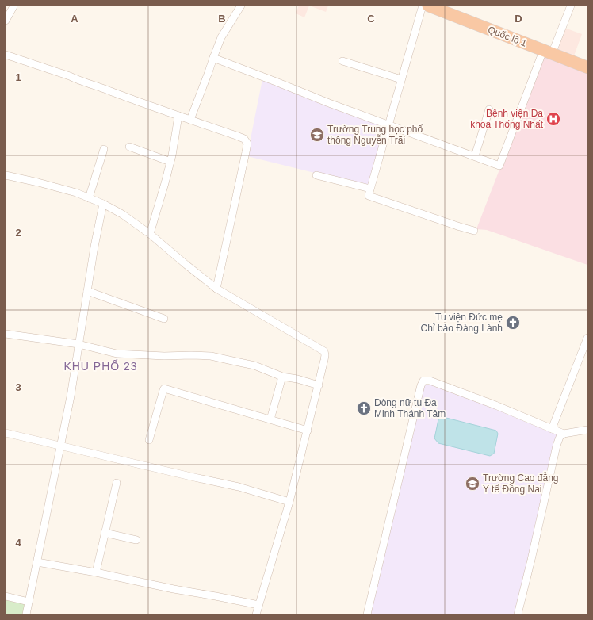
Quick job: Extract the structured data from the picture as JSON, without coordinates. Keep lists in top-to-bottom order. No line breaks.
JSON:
{"streets":{"highway":["Quốc lộ 1"]},"districts":["KHU PHỐ 23"],"places":{"hospital":["Bệnh viện Đa khoa Thống Nhất"],"school or university":["Trường Trung học phổ thông Nguyễn Trãi","Trường Cao đẳng Y tế Đồng Nai"],"church":["Tu viện Đức mẹ Chỉ bảo Đàng Lành","Dòng nữ tu Đa Minh Thánh Tâm"]},"grid":{"columns":["A","B","C","D"],"rows":["1","2","3","4"]}}
